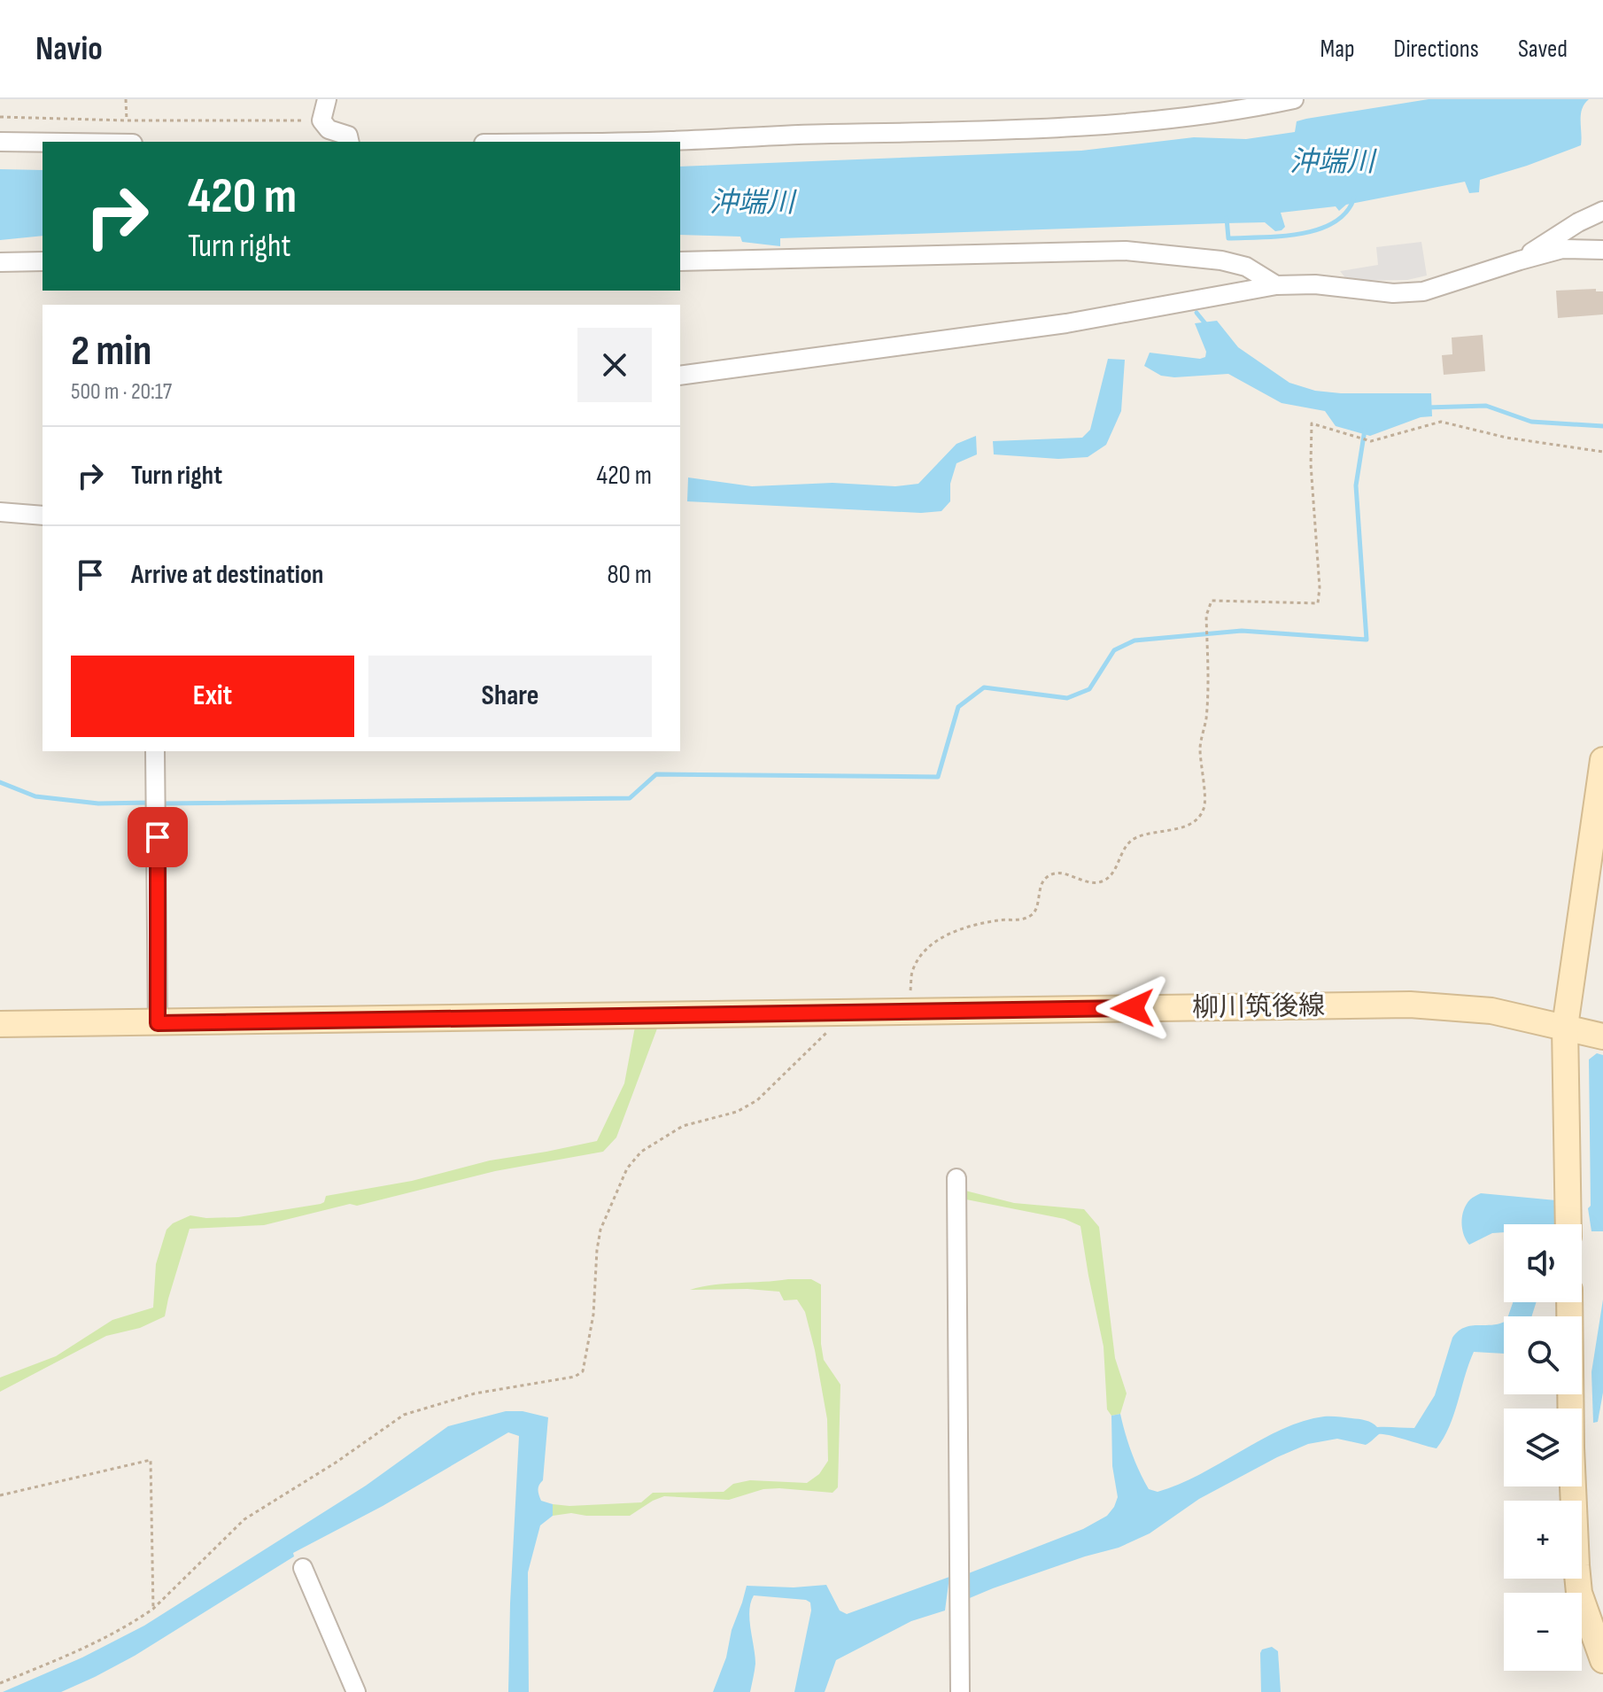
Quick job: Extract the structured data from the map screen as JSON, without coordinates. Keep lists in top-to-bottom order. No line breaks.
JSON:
{"streets":{"main road":["柳川筑後線"]},"water":["沖端川"],"page":{"header":"Navio","nav":["Map","Directions","Saved"],"turn":["420 m","Turn right"],"heading":["2 min","500 m · 20:17"],"list":[{"name":"Turn right","value":"420 m"},{"name":"Arrive at destination","value":"80 m"}],"buttons":["Exit","Share"],"map_buttons":["+","−"]}}
